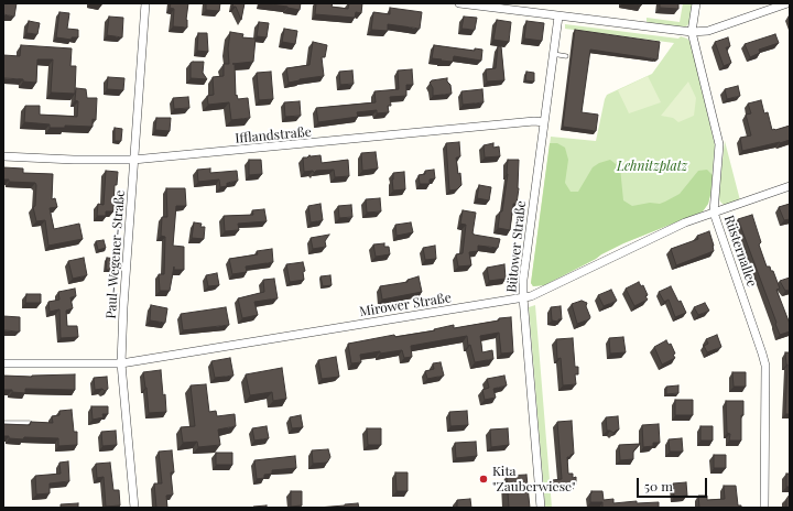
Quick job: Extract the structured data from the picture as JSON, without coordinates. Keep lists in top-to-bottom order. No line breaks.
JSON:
{"streets":{"street":["Ifflandstraße","Bütower Straße","Rüsternallee","Paul-Wegener-Straße","Mirower Straße"]},"crossings":[["Ifflandstraße","Bütower Straße"],["Ifflandstraße","Paul-Wegener-Straße"],["Bütower Straße","Mirower Straße"],["Rüsternallee","Mirower Straße"],["Paul-Wegener-Straße","Mirower Straße"]],"parks":["Lehnitzplatz"],"places":["Kita \"Zauberwiese\""],"scale_bar":"50 m"}
